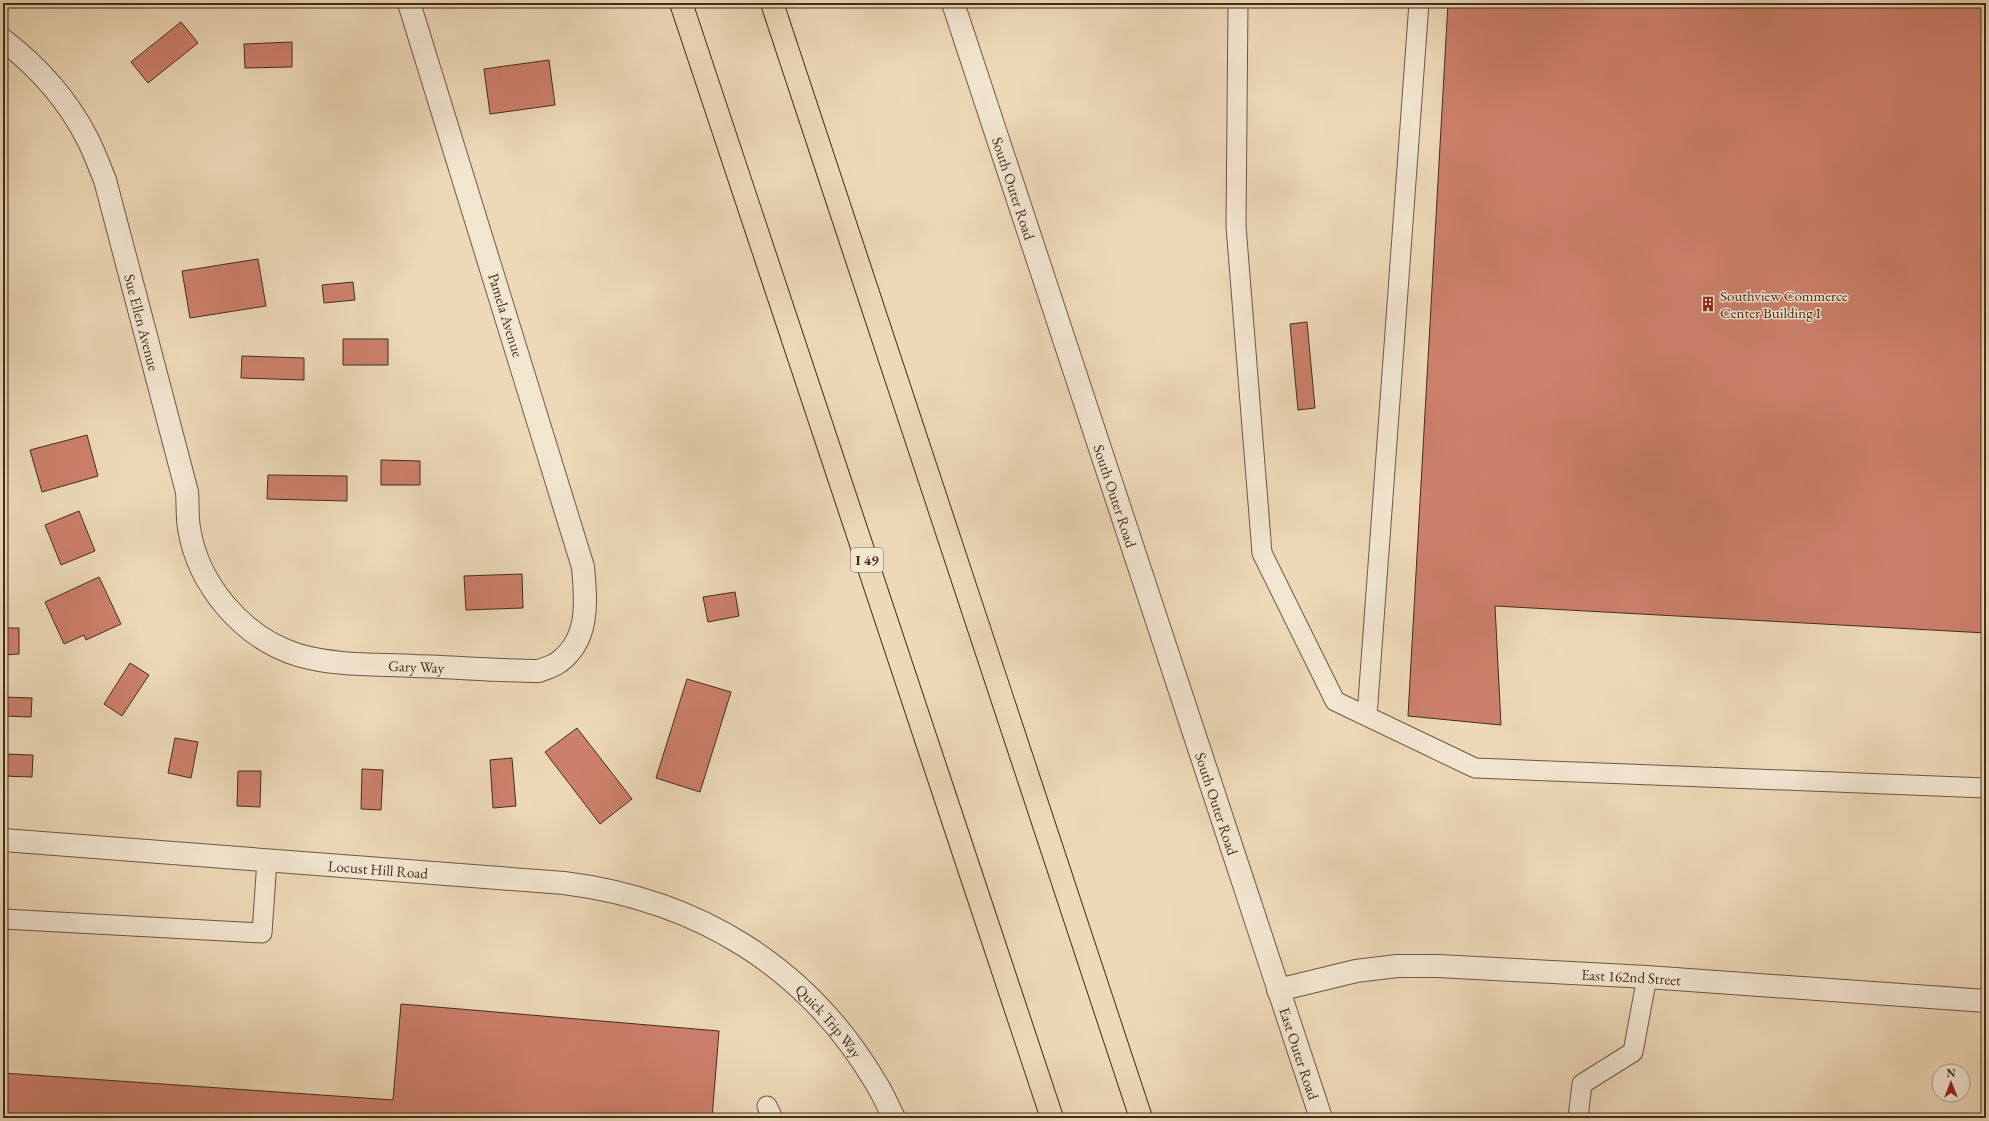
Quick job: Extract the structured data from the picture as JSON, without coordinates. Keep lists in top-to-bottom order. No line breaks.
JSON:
{"streets":{"highway":["I 49"],"street":["South Outer Road","Pamela Avenue","Sue Ellen Avenue","Gary Way","Locust Hill Road","East 162nd Street","Quick Trip Way","East Outer Road"]},"crossings":[["South Outer Road","East 162nd Street"],["South Outer Road","East Outer Road"],["Pamela Avenue","Gary Way"],["Sue Ellen Avenue","Gary Way"],["Locust Hill Road","Quick Trip Way"],["East 162nd Street","East Outer Road"]],"places":{"building":["Southview Commerce Center Building I"]},"north":"top"}
